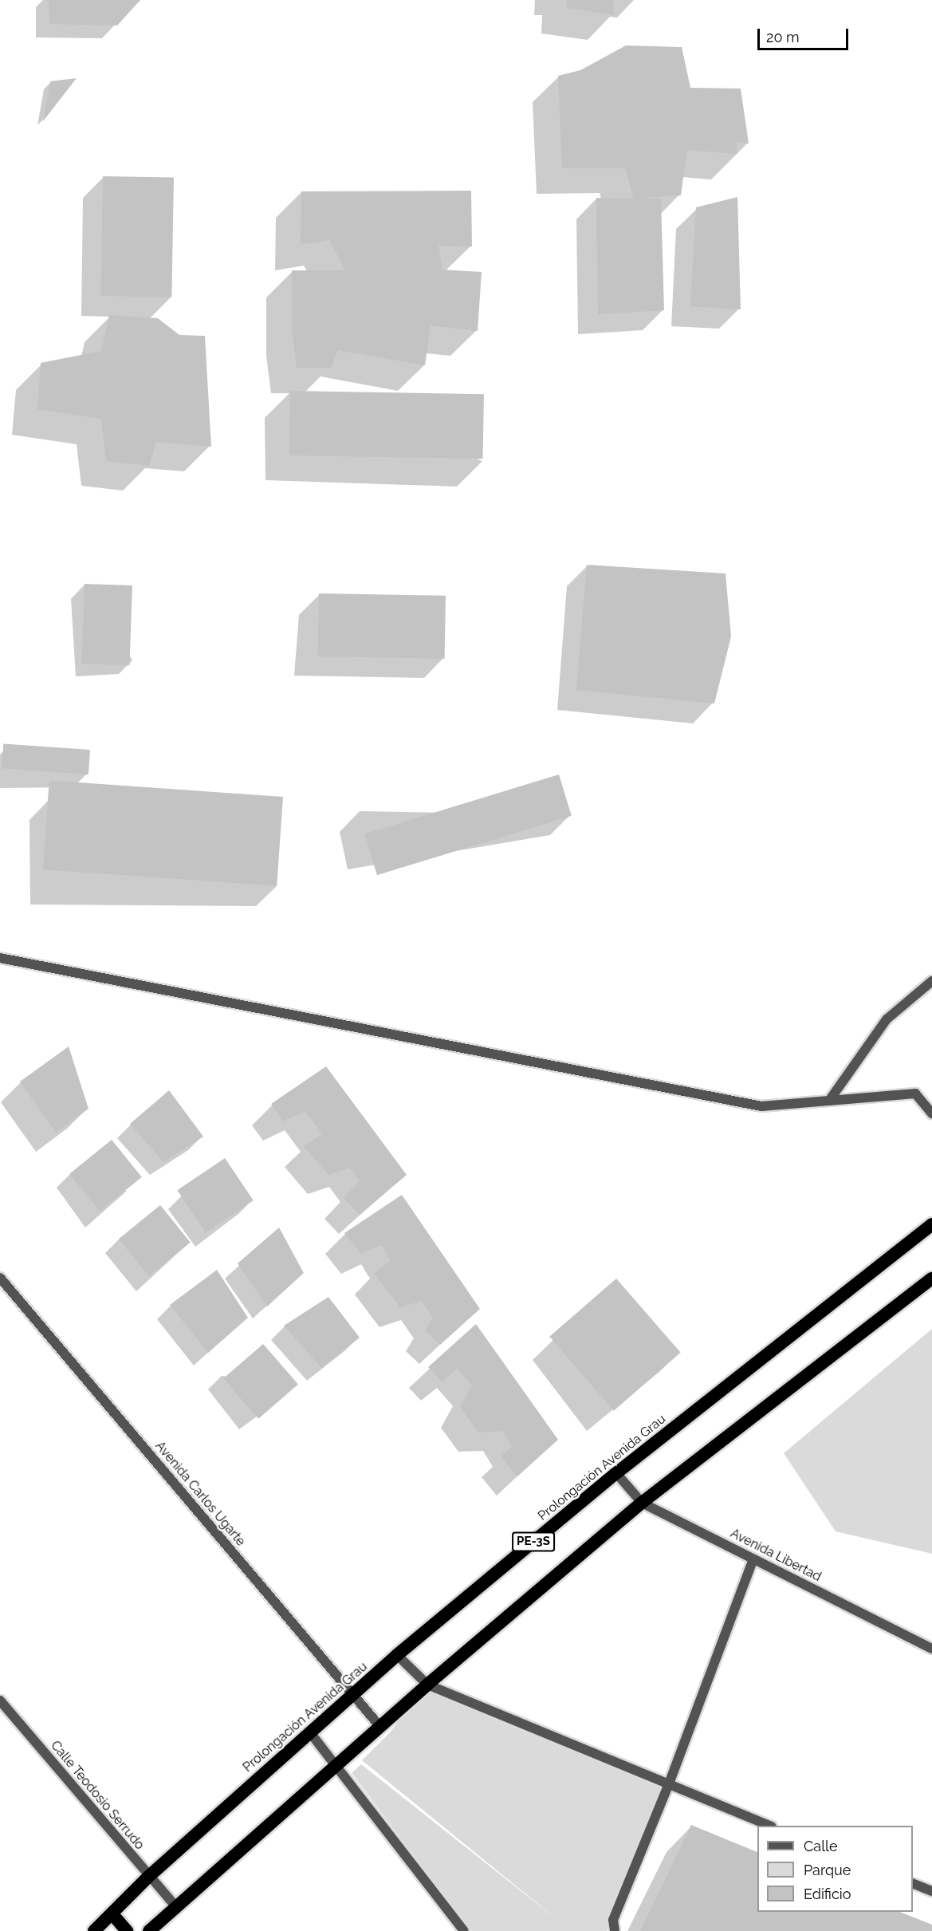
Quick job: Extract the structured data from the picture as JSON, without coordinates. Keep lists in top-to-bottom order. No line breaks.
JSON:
{"streets":{"highway":["Prolongación Avenida Grau","PE-3S"],"street":["Avenida Carlos Ugarte","Avenida Libertad","Calle Teodosio Serrudo"]},"crossings":[["Prolongación Avenida Grau","Avenida Carlos Ugarte"],["Prolongación Avenida Grau","PE-3S"],["Prolongación Avenida Grau","Avenida Libertad"],["Prolongación Avenida Grau","Calle Teodosio Serrudo"],["Avenida Carlos Ugarte","PE-3S"],["PE-3S","Avenida Libertad"],["PE-3S","Calle Teodosio Serrudo"]],"legend":["Calle","Parque","Edificio"],"scale_bar":"20 m"}
